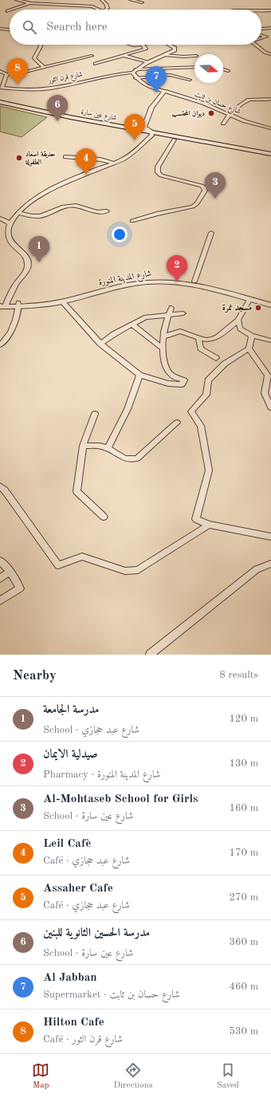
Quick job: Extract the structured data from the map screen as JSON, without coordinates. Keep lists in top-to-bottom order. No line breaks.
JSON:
{"streets":{"main road":["شارع عين سارة"],"street":["شارع قرن الثور","شارع حسان بن ثابت","شارع المدينة المنورة"]},"crossings":[["شارع قرن الثور","شارع حسان بن ثابت"]],"places":["ديوان المحتسب","حديقة اسعاد الطفولة","مسجد نمرة"],"north":"right","page":{"search":"Search here","pins":["8","7","6","5","4","3","1","2"],"heading":["Nearby","8 results"],"list":[{"mark":"1","name":"مدرسة الجامعة","note":"School · شارع عبد حجازي","value":"120 m"},{"mark":"2","name":"صيدلية الايمان","note":"Pharmacy · شارع المدينة المنورة","value":"130 m"},{"mark":"3","name":"Al-Mohtaseb School for Girls","note":"School · شارع عين سارة","value":"160 m"},{"mark":"4","name":"Leil Cafè","note":"Café · شارع عبد حجازي","value":"170 m"},{"mark":"5","name":"Assaher Cafe","note":"Café · شارع عبد حجازي","value":"270 m"},{"mark":"6","name":"مدرسة الحسين الثانوية للبنين","note":"School · شارع عين سارة","value":"360 m"},{"mark":"7","name":"Al Jabban","note":"Supermarket · شارع حسان بن ثابت","value":"460 m"},{"mark":"8","name":"Hilton Cafe","note":"Café · شارع قرن الثور","value":"530 m"}],"nav":["Map","Directions","Saved"]}}
